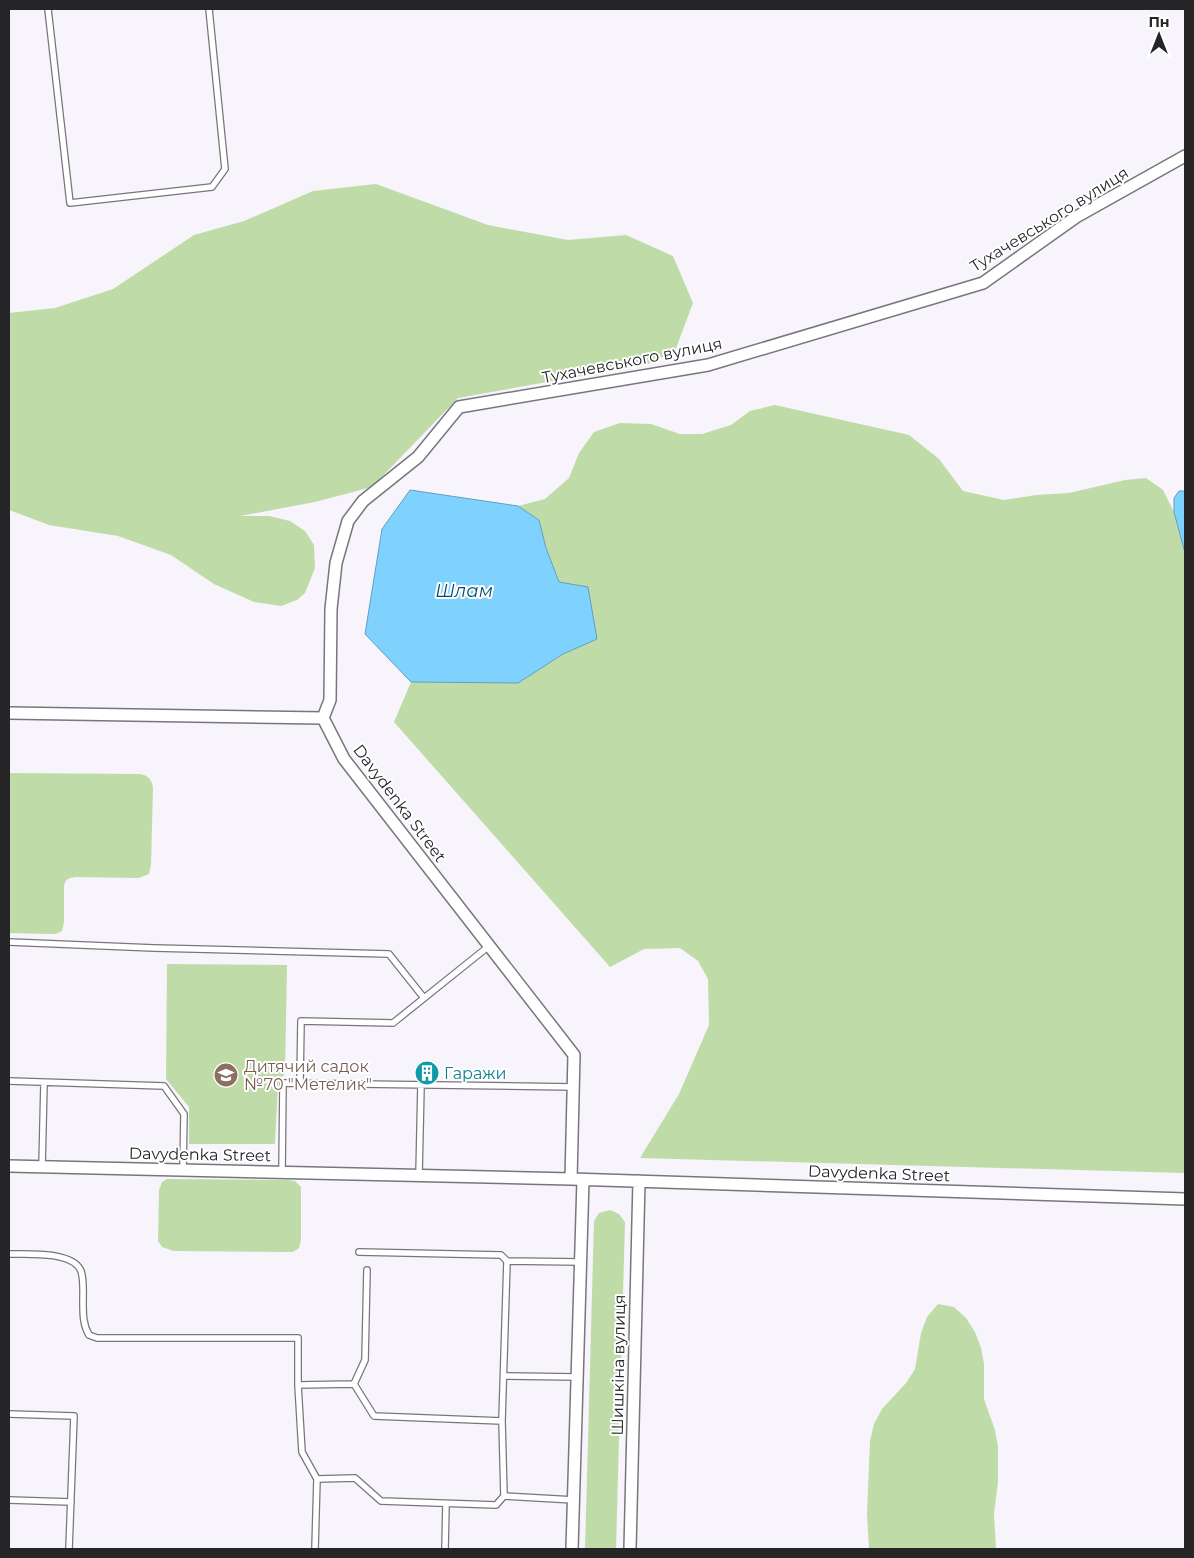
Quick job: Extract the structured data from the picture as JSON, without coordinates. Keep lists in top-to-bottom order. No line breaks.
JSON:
{"streets":{"street":["Тухачевського вулиця","Davydenka Street","Шишкiна вулиця"]},"crossings":[["Тухачевського вулиця","Davydenka Street"],["Davydenka Street","Шишкiна вулиця"]],"water":["Шлам"],"places":{"building":["Гаражи"],"school or university":["Дитячий садок №70 \"Метелик\""]},"north":"top"}
